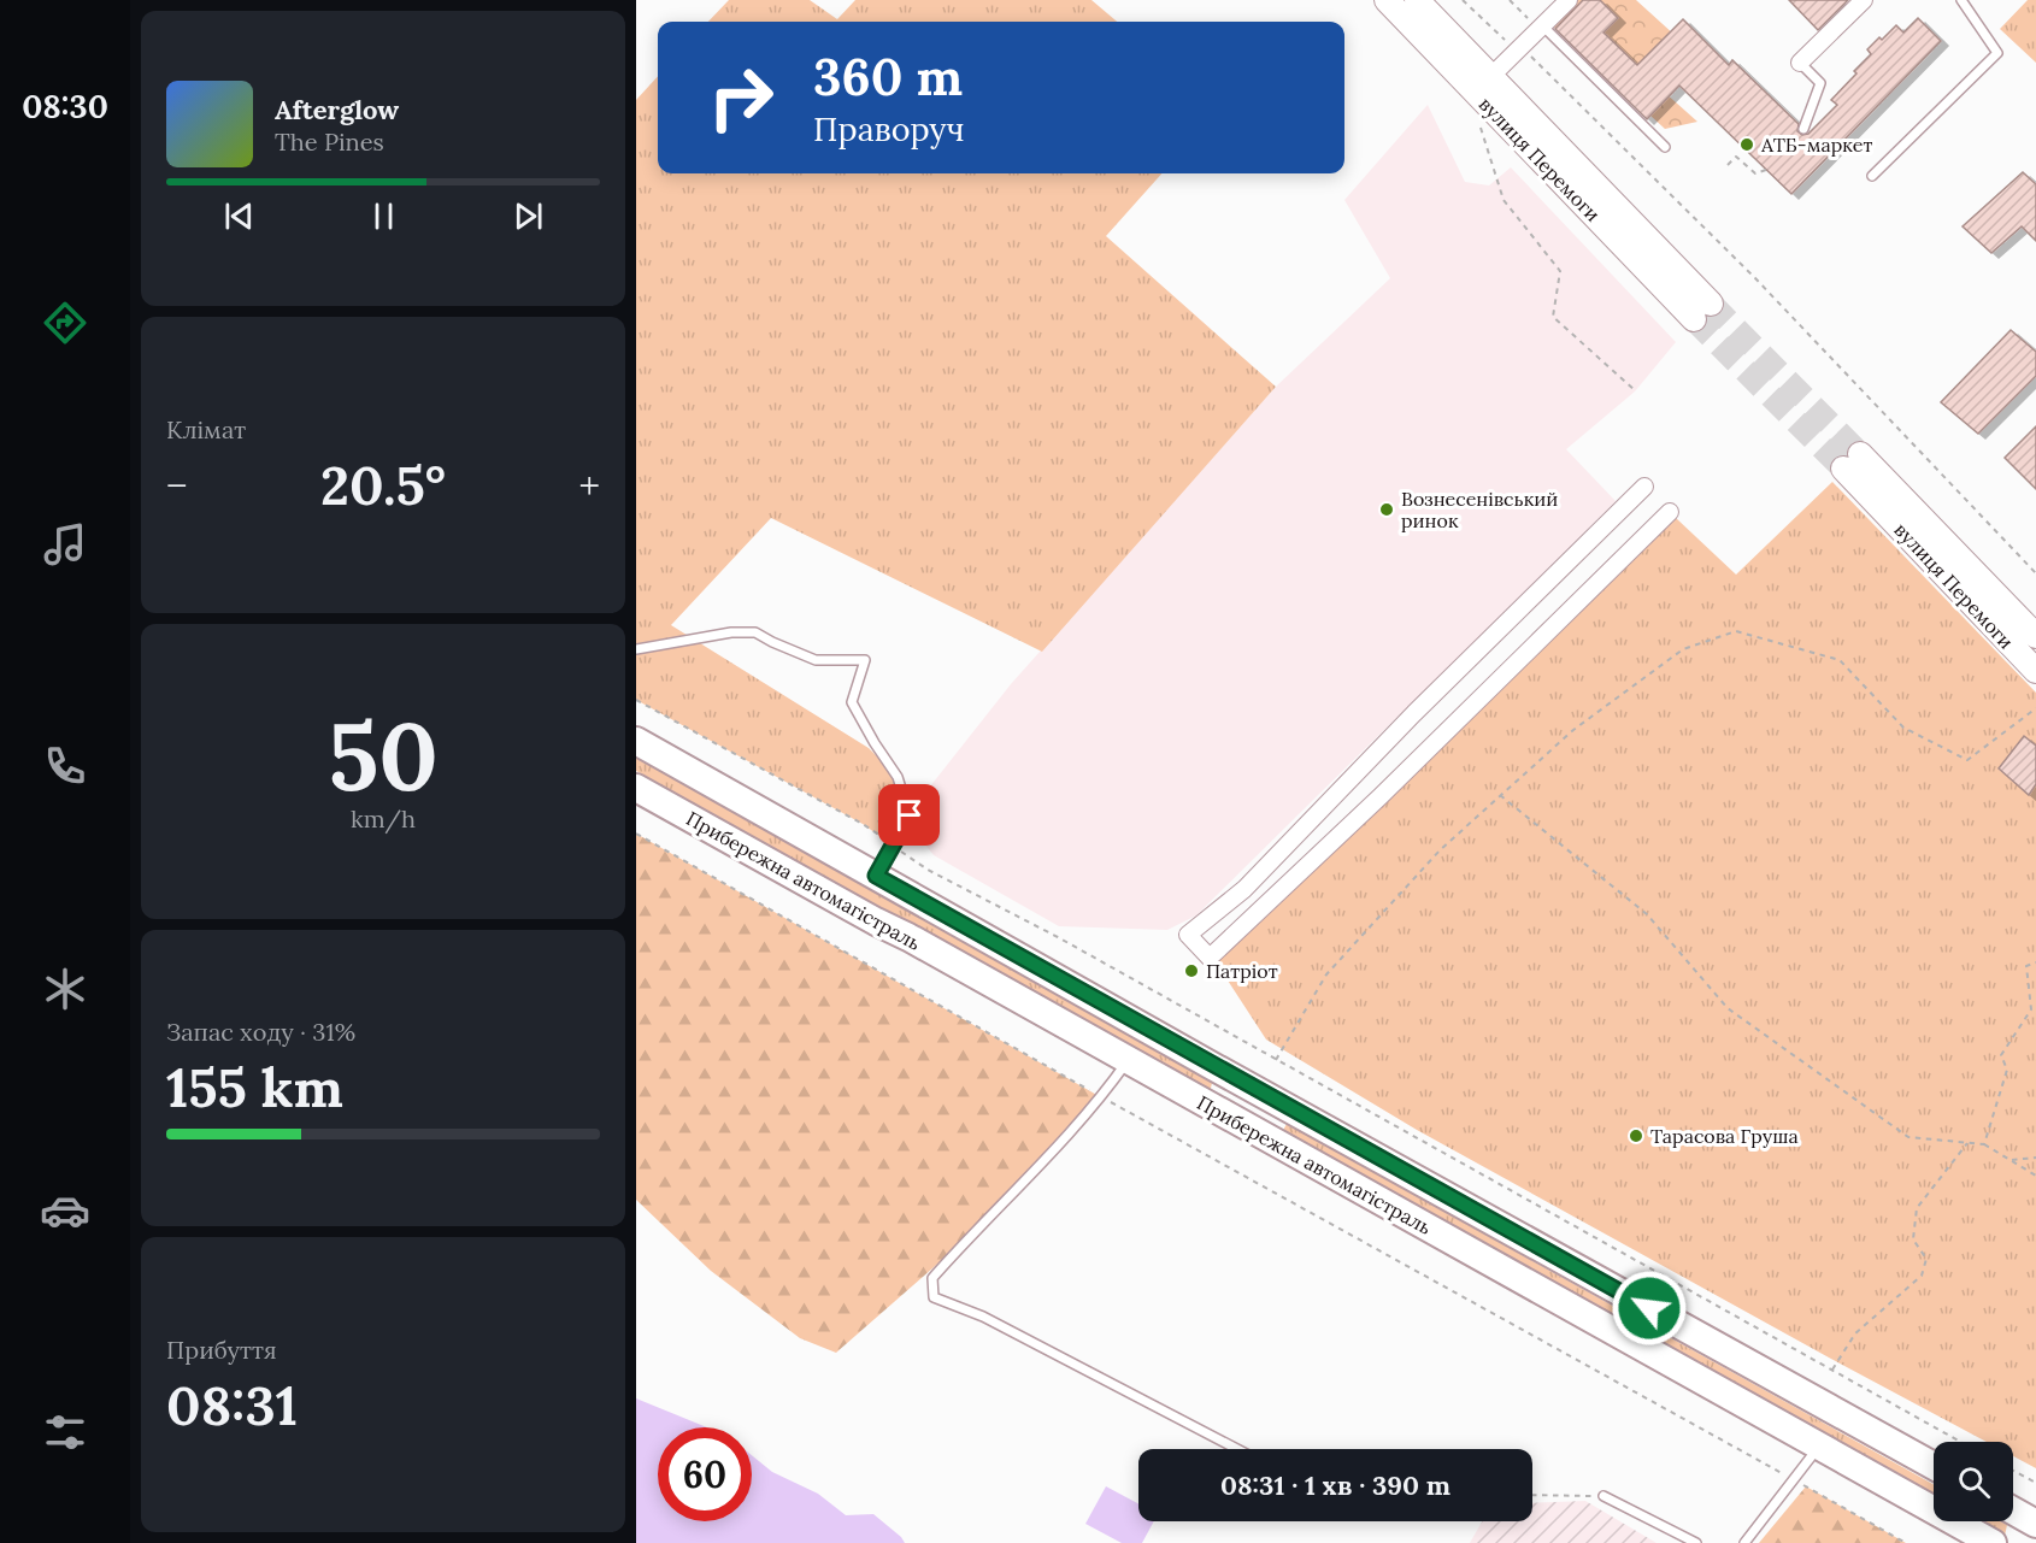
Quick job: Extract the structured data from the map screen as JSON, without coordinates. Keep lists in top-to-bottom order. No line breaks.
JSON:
{"streets":{"main road":["вулиця Перемоги","Прибережна автомагістраль"]},"places":["АТБ-маркет","Вознесенівський ринок","Патріот","Тарасова Груша"],"page":{"tabs":"08:30","turn":["360 m","Праворуч"],"song":["Afterglow","The Pines"],"tile":["Клімат",["50","km/h"],["Запас ходу · 31%","155 km"],["Прибуття","08:31"]],"heat":["−","20.5°","+"],"limit":"60","trip":"08:31 · 1 хв · 390 m"}}
